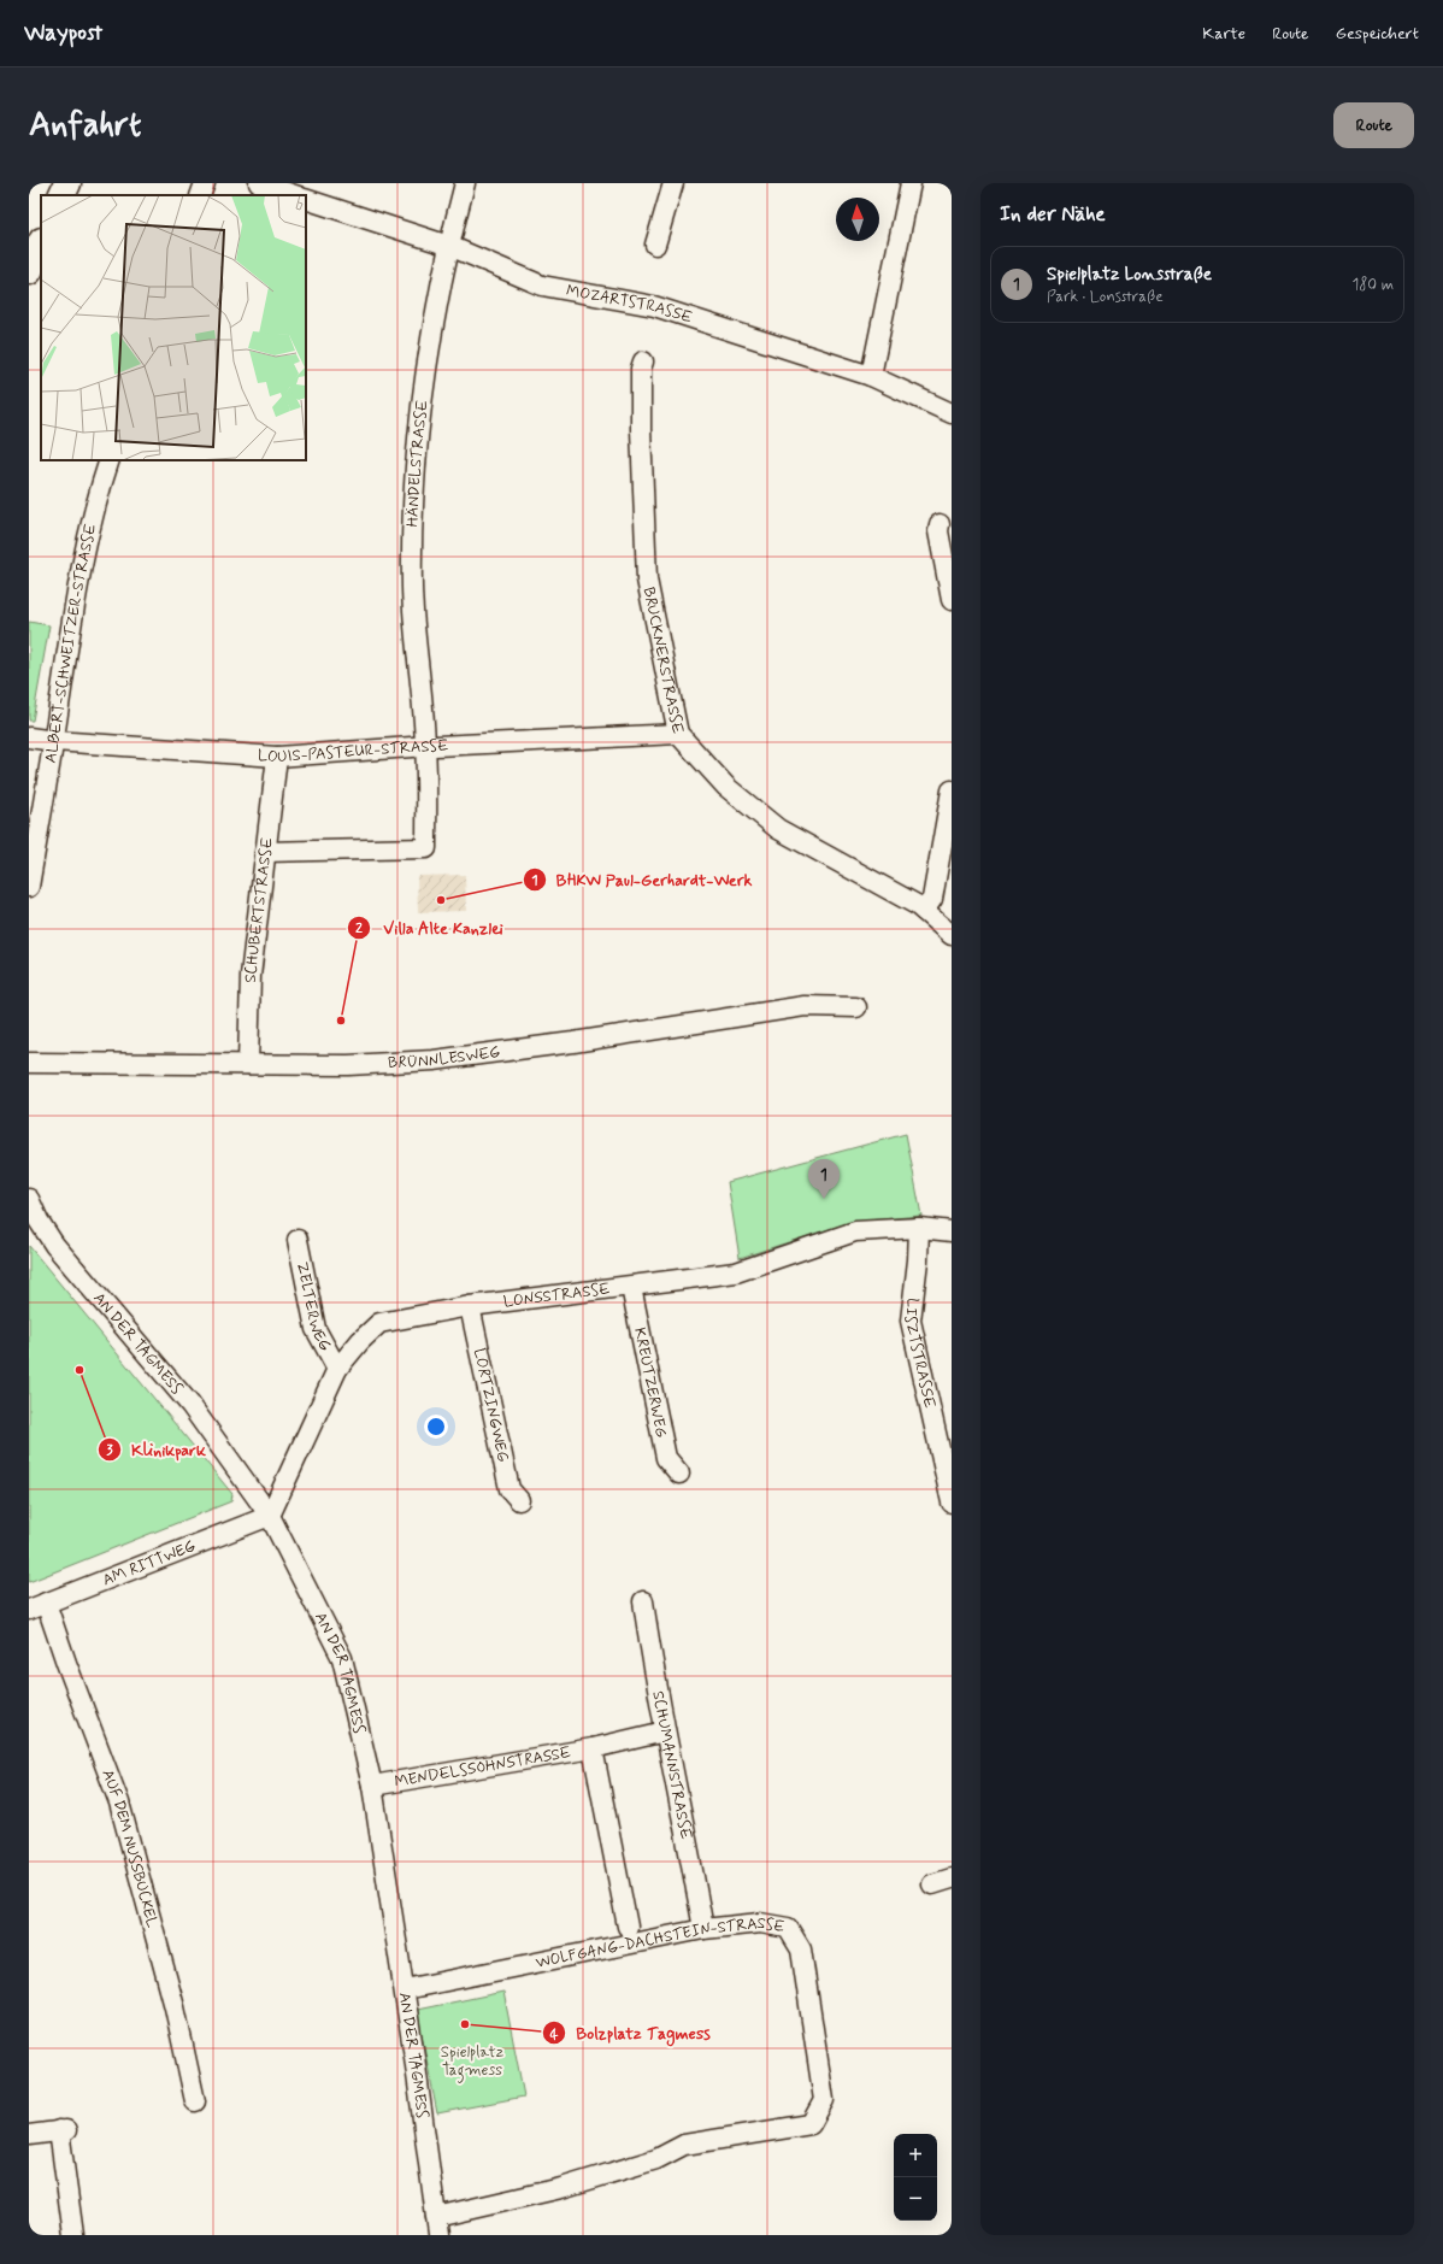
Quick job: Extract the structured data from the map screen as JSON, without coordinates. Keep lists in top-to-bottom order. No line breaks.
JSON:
{"streets":{"street":["MOZARTSTRASSE","HÄNDELSTRASSE","ALBERT-SCHWEITZER-STRASSE","BRUCKNERSTRASSE","LOUIS-PASTEUR-STRASSE","SCHUBERTSTRASSE","BRÜNNLESWEG","LONSSTRASSE","ZELTERWEG","AN DER TAGMESS","LISZTSTRASSE","KREUTZERWEG","LORTZINGWEG","AM RITTWEG","SCHUMANNSTRASSE","MENDELSSOHNSTRASSE","AUF DEM NUSSBUCKEL","WOLFGANG-DACHSTEIN-STRASSE"]},"crossings":[["MOZARTSTRASSE","HÄNDELSTRASSE"],["HÄNDELSTRASSE","LOUIS-PASTEUR-STRASSE"],["HÄNDELSTRASSE","SCHUBERTSTRASSE"],["ALBERT-SCHWEITZER-STRASSE","LOUIS-PASTEUR-STRASSE"],["BRUCKNERSTRASSE","LOUIS-PASTEUR-STRASSE"],["LOUIS-PASTEUR-STRASSE","SCHUBERTSTRASSE"],["SCHUBERTSTRASSE","BRÜNNLESWEG"],["LONSSTRASSE","ZELTERWEG"],["LONSSTRASSE","AN DER TAGMESS"],["LONSSTRASSE","LISZTSTRASSE"],["LONSSTRASSE","KREUTZERWEG"],["LONSSTRASSE","LORTZINGWEG"],["LONSSTRASSE","AM RITTWEG"],["AN DER TAGMESS","AM RITTWEG"],["AN DER TAGMESS","MENDELSSOHNSTRASSE"],["AN DER TAGMESS","WOLFGANG-DACHSTEIN-STRASSE"],["AM RITTWEG","AUF DEM NUSSBUCKEL"],["SCHUMANNSTRASSE","MENDELSSOHNSTRASSE"],["SCHUMANNSTRASSE","WOLFGANG-DACHSTEIN-STRASSE"]],"parks":["Spielplatz Tagmess"],"places":["BHKW Paul-Gerhardt-Werk","Villa Alte Kanzlei","Klinikpark","Bolzplatz Tagmess"],"north":"top","page":{"header":"Waypost","nav":["Karte","Route","Gespeichert"],"buttons":"Route","title":"Anfahrt","heading":"In der Nähe","list":[{"mark":"1","name":"Spielplatz Lonsstraße","note":"Park · Lonsstraße","value":"180 m"}],"pins":"1","map_buttons":["+","−"]}}
